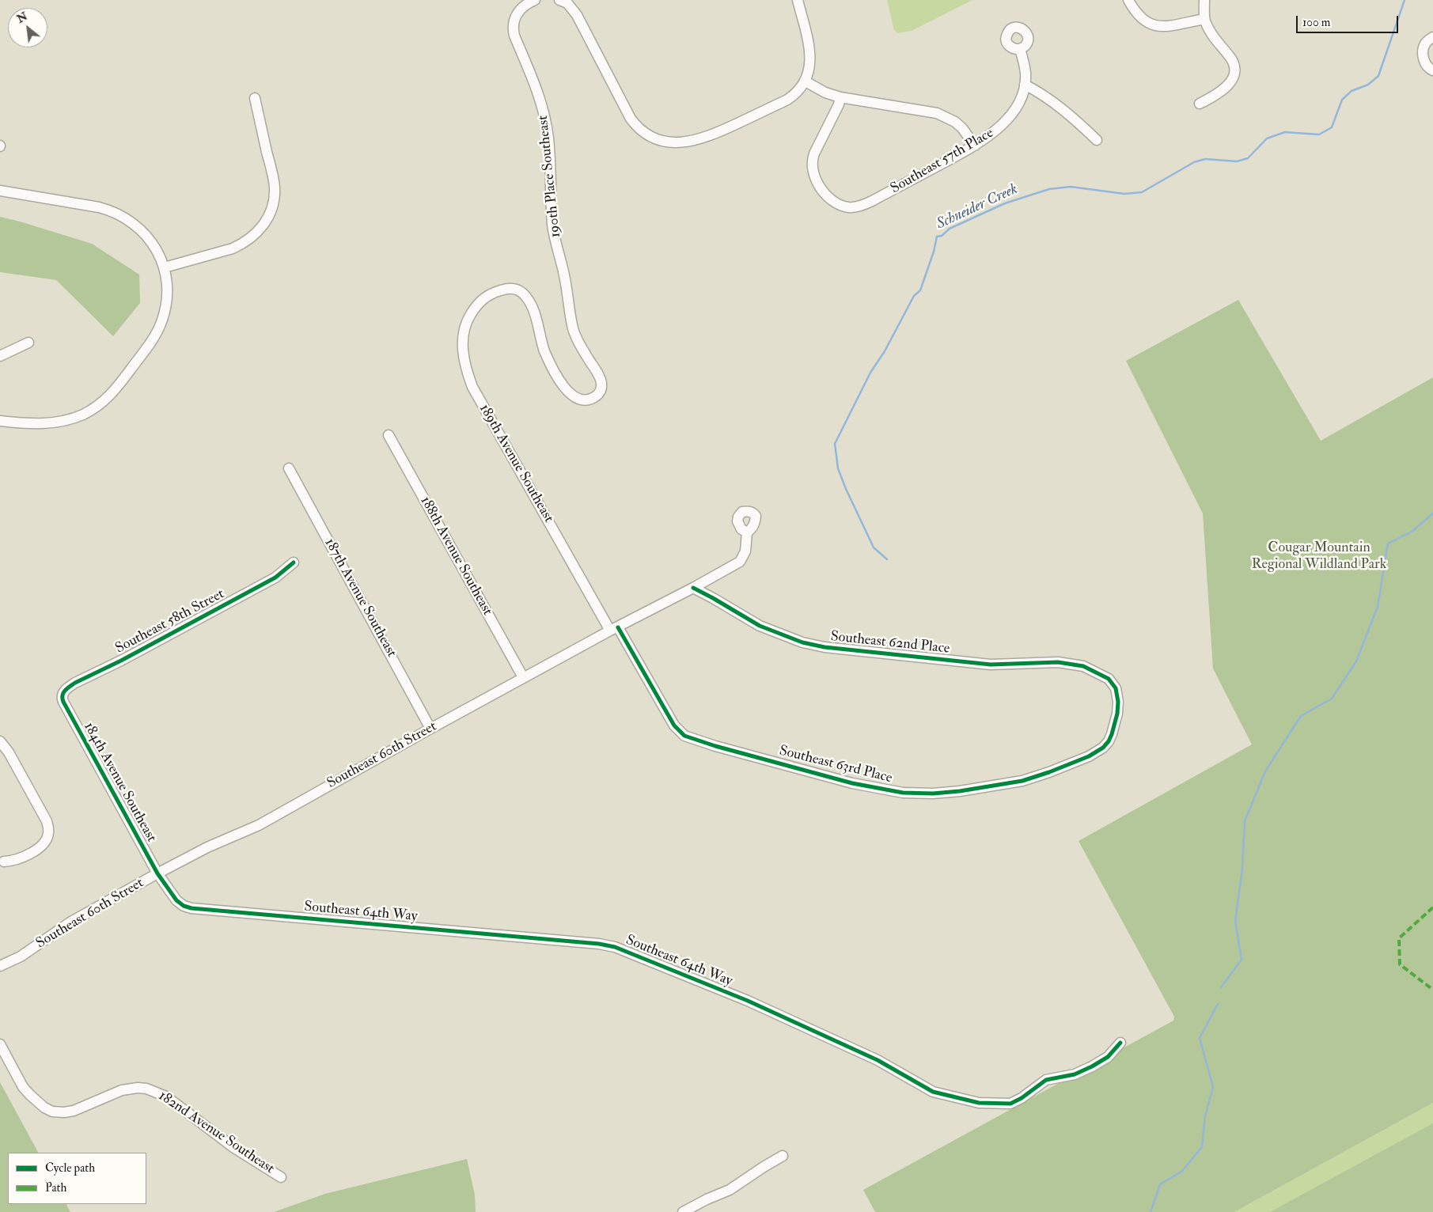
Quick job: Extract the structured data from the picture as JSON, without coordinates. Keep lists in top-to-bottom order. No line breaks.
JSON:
{"streets":{"street":["Southeast 57th Place","190th Place Southeast","189th Avenue Southeast","188th Avenue Southeast","187th Avenue Southeast","Southeast 58th Street","Southeast 62nd Place","Southeast 60th Street","Southeast 63rd Place","184th Avenue Southeast","Southeast 64th Way","182nd Avenue Southeast"]},"crossings":[["190th Place Southeast","189th Avenue Southeast"],["189th Avenue Southeast","Southeast 60th Street"],["189th Avenue Southeast","Southeast 63rd Place"],["188th Avenue Southeast","Southeast 60th Street"],["187th Avenue Southeast","Southeast 60th Street"],["Southeast 58th Street","184th Avenue Southeast"],["Southeast 62nd Place","Southeast 60th Street"],["Southeast 62nd Place","Southeast 63rd Place"],["Southeast 60th Street","184th Avenue Southeast"],["Southeast 60th Street","Southeast 64th Way"],["184th Avenue Southeast","Southeast 64th Way"]],"water":["Schneider Creek"],"parks":["Cougar Mountain Regional Wildland Park"],"legend":["Cycle path","Path"],"scale_bar":"100 m","north":"top left"}
